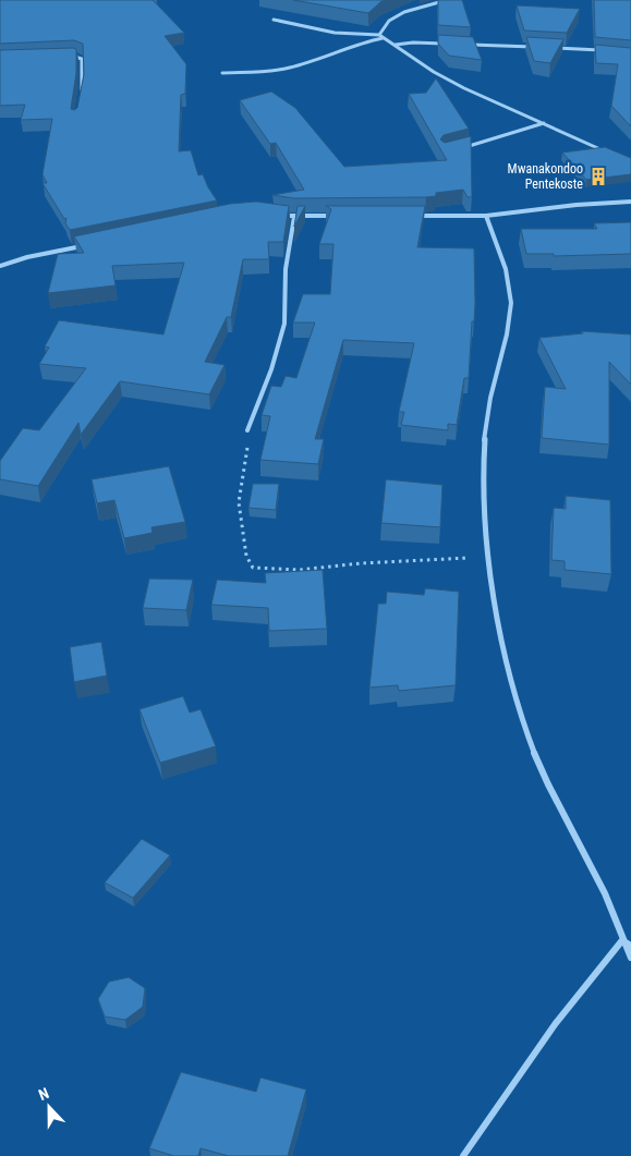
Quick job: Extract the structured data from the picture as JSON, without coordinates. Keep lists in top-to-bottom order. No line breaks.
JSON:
{"places":{"building":["Mwanakondoo Pentekoste"]},"north":"top"}
